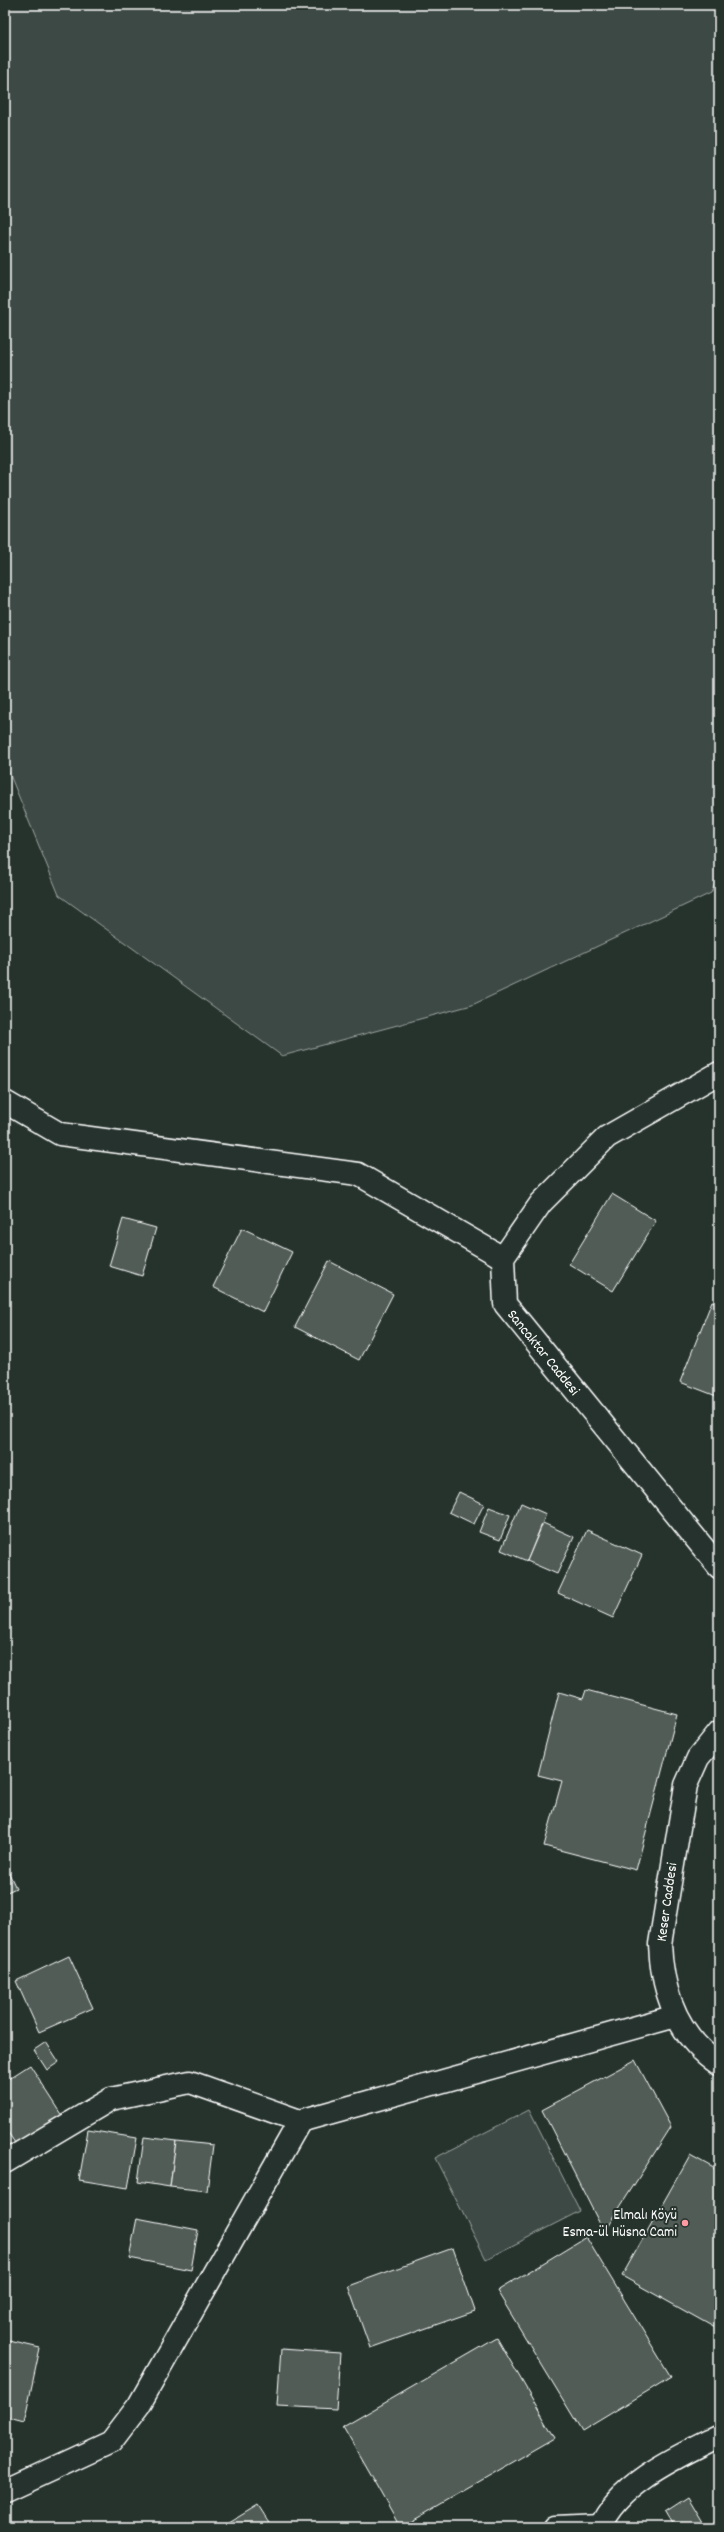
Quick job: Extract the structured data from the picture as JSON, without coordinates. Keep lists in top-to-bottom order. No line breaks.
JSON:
{"streets":{"street":["Sancaktar Caddesi","Keser Caddesi"]},"places":["Elmalı Köyü Esma-ül Hüsna Cami"]}
